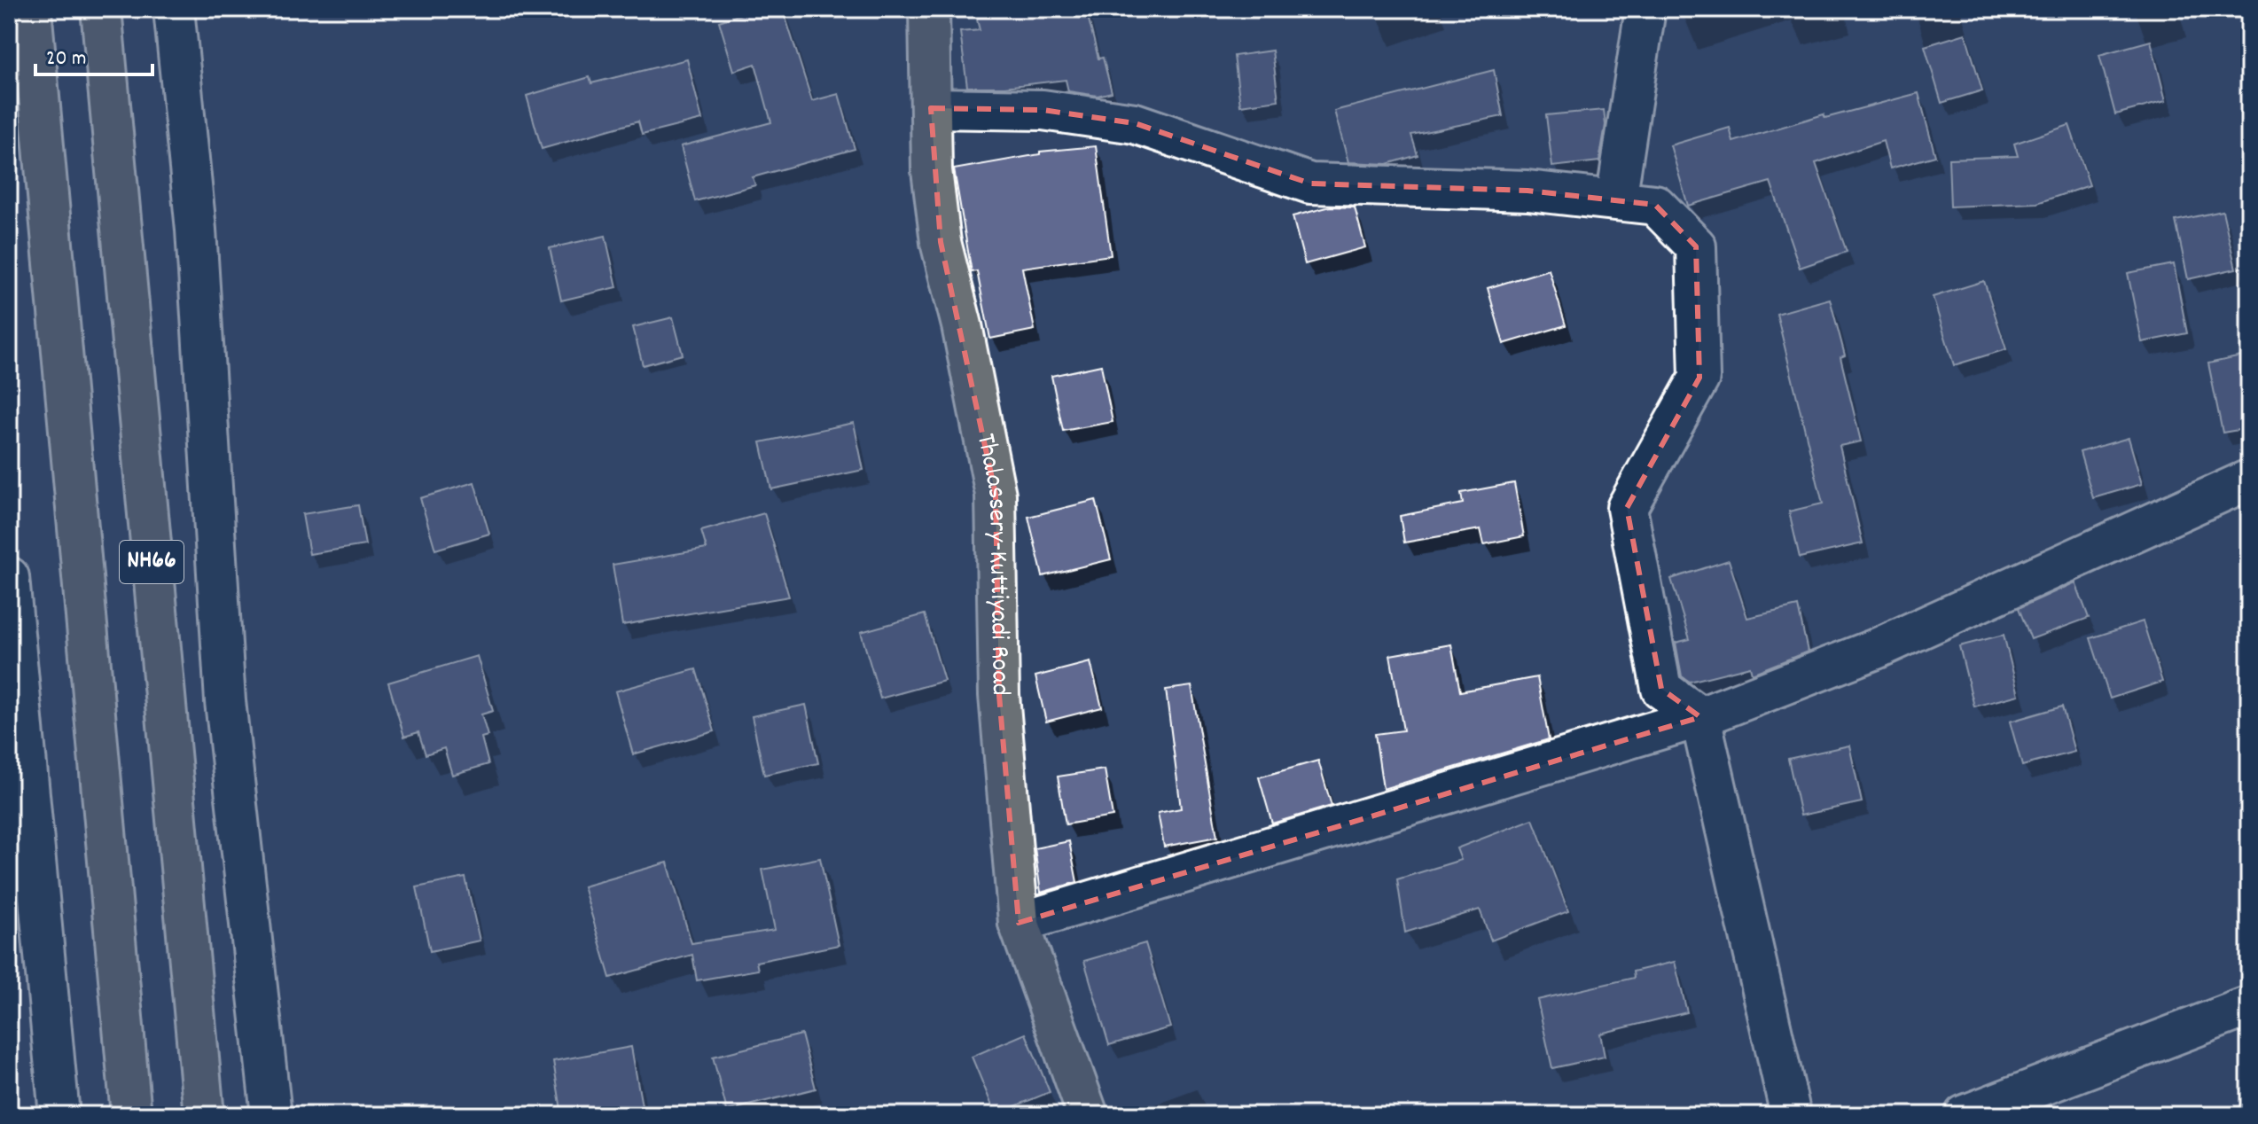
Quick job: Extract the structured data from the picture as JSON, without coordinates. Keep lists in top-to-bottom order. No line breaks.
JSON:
{"streets":{"main road":["NH66","Thalassery-Kuttiyadi Road"]},"scale_bar":"20 m"}
